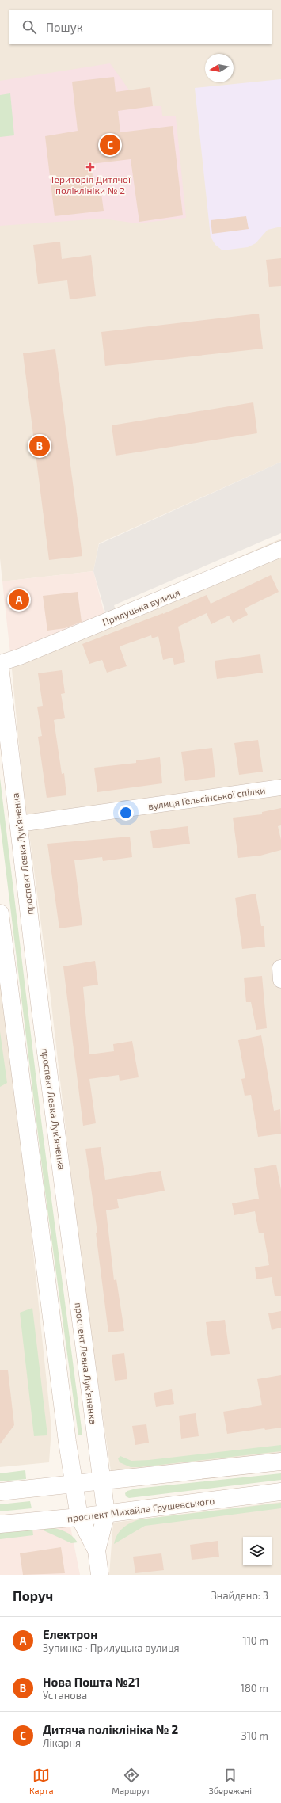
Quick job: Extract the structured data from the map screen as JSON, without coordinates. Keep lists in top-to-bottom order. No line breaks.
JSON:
{"streets":{"main road":["проспект Левка Лукʼяненка","проспект Михайла Грушевського"],"street":["Прилуцька вулиця","вулиця Гельсінської спілки"]},"crossings":[["вулиця Гельсінської спілки","проспект Левка Лукʼяненка"],["проспект Левка Лукʼяненка","проспект Михайла Грушевського"]],"places":{"health":["Територія Дитячої поліклініки № 2"]},"north":"left","page":{"search":"Пошук","pins":["C","B","A"],"heading":["Поруч","Знайдено: 3"],"list":[{"mark":"A","name":"Електрон","note":"Зупинка · Прилуцька вулиця","value":"110 m"},{"mark":"B","name":"Нова Пошта №21","note":"Установа","value":"180 m"},{"mark":"C","name":"Дитяча поліклініка № 2","note":"Лікарня","value":"310 m"}],"nav":["Карта","Маршрут","Збережені"]}}
